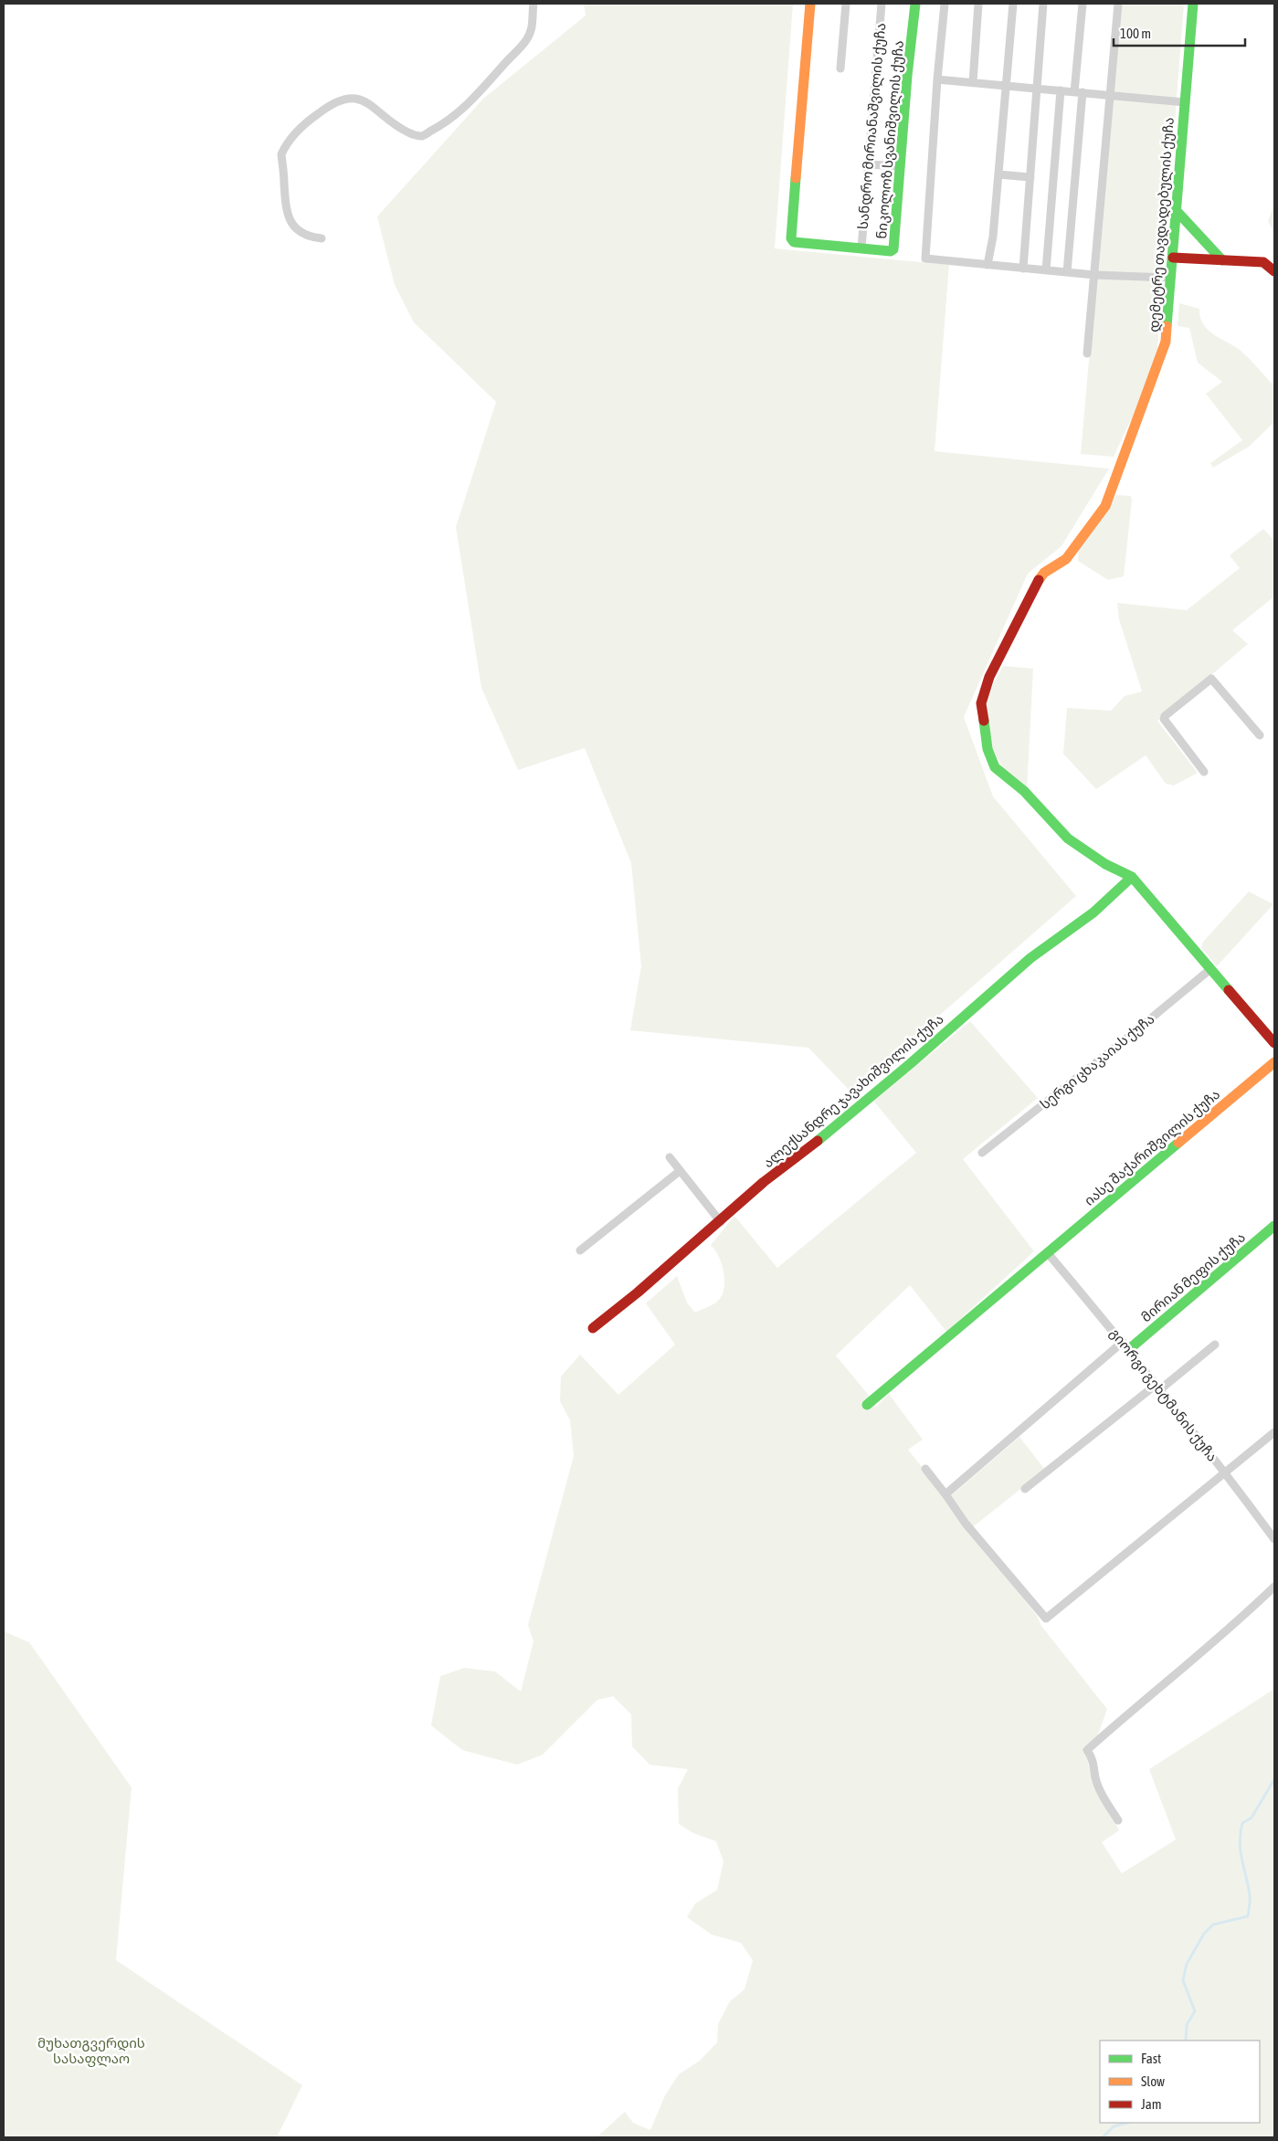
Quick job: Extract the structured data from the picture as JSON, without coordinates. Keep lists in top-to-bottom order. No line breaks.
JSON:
{"streets":{"street":["სანდრო მირიანაშვილის ქუჩა","ნიკოლოზ სვანიშვილის ქუჩა","დემეტრე თავდადებულის ქუჩა","სერგი ცხაკაიას ქუჩა","ალექსანდრე ჯავახიშვილის ქუჩა","იასე შაქარიშვილის ქუჩა","მირიან მეფის ქუჩა","გიორგი გეხტმანის ქუჩა"]},"crossings":[["სანდრო მირიანაშვილის ქუჩა","ნიკოლოზ სვანიშვილის ქუჩა"],["დემეტრე თავდადებულის ქუჩა","სერგი ცხაკაიას ქუჩა"],["დემეტრე თავდადებულის ქუჩა","ალექსანდრე ჯავახიშვილის ქუჩა"],["იასე შაქარიშვილის ქუჩა","გიორგი გეხტმანის ქუჩა"],["მირიან მეფის ქუჩა","გიორგი გეხტმანის ქუჩა"]],"parks":["მუხათგვერდის სასაფლაო"],"legend":["Fast","Slow","Jam"],"scale_bar":"100 m"}
